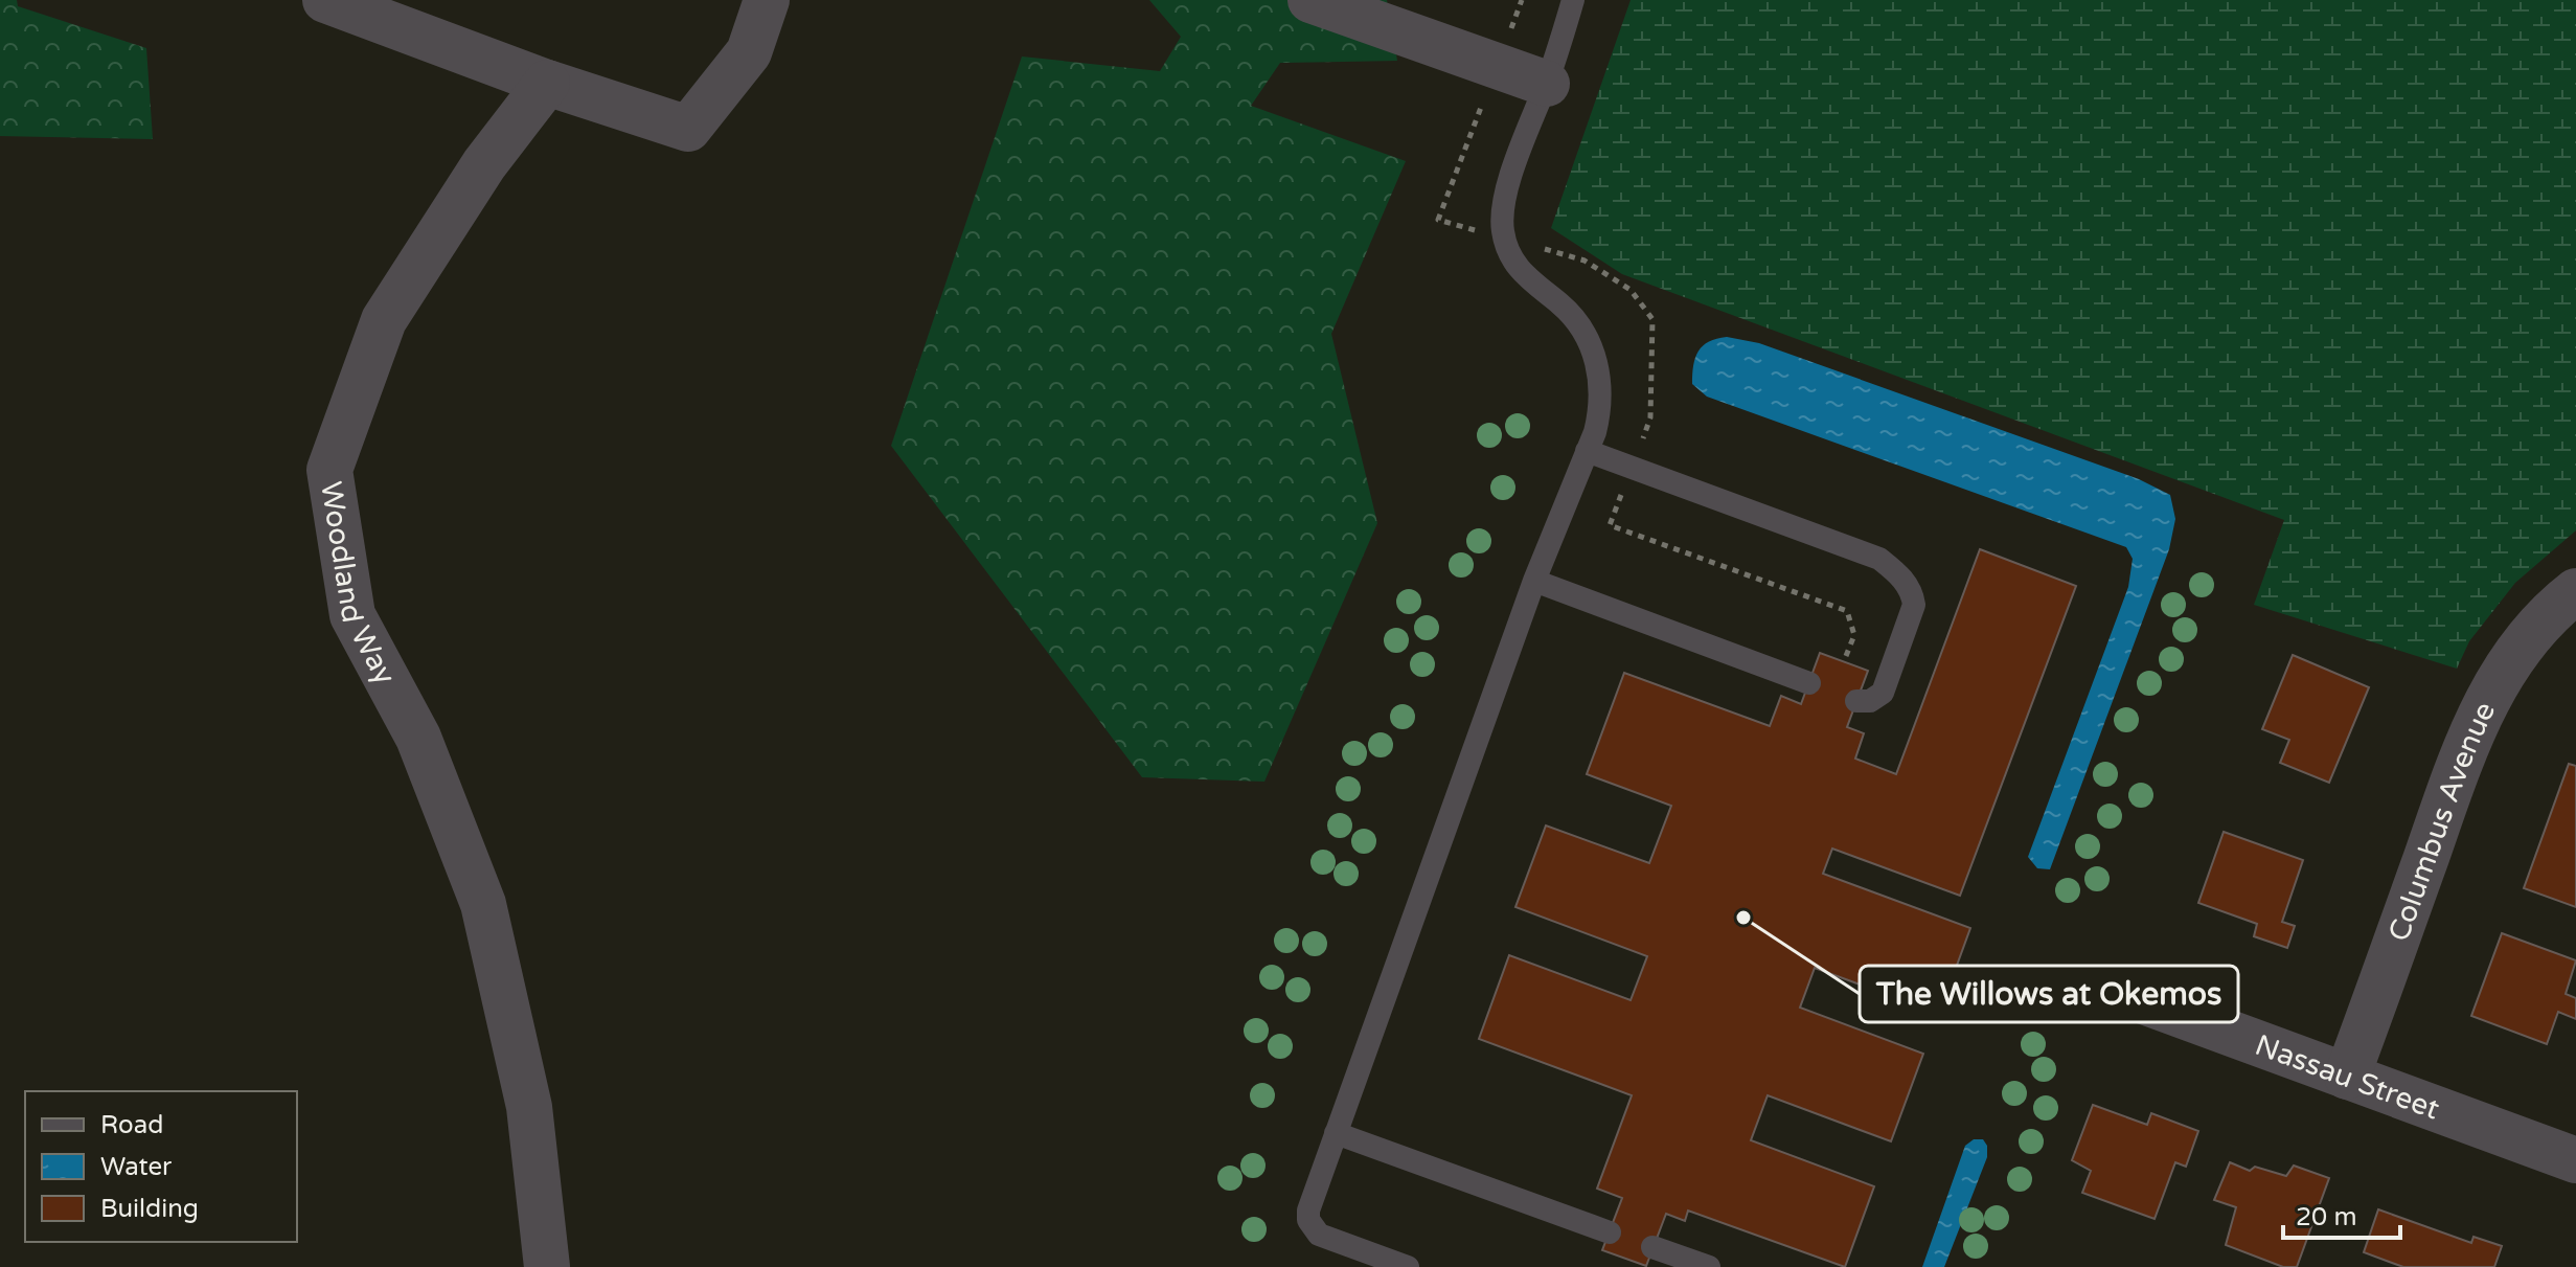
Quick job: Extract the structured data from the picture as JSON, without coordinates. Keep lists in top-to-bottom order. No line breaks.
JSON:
{"streets":{"street":["Woodland Way","Columbus Avenue","Nassau Street"]},"crossings":[["Columbus Avenue","Nassau Street"]],"places":["The Willows at Okemos"],"legend":["Road","Water","Building"],"scale_bar":"20 m"}
